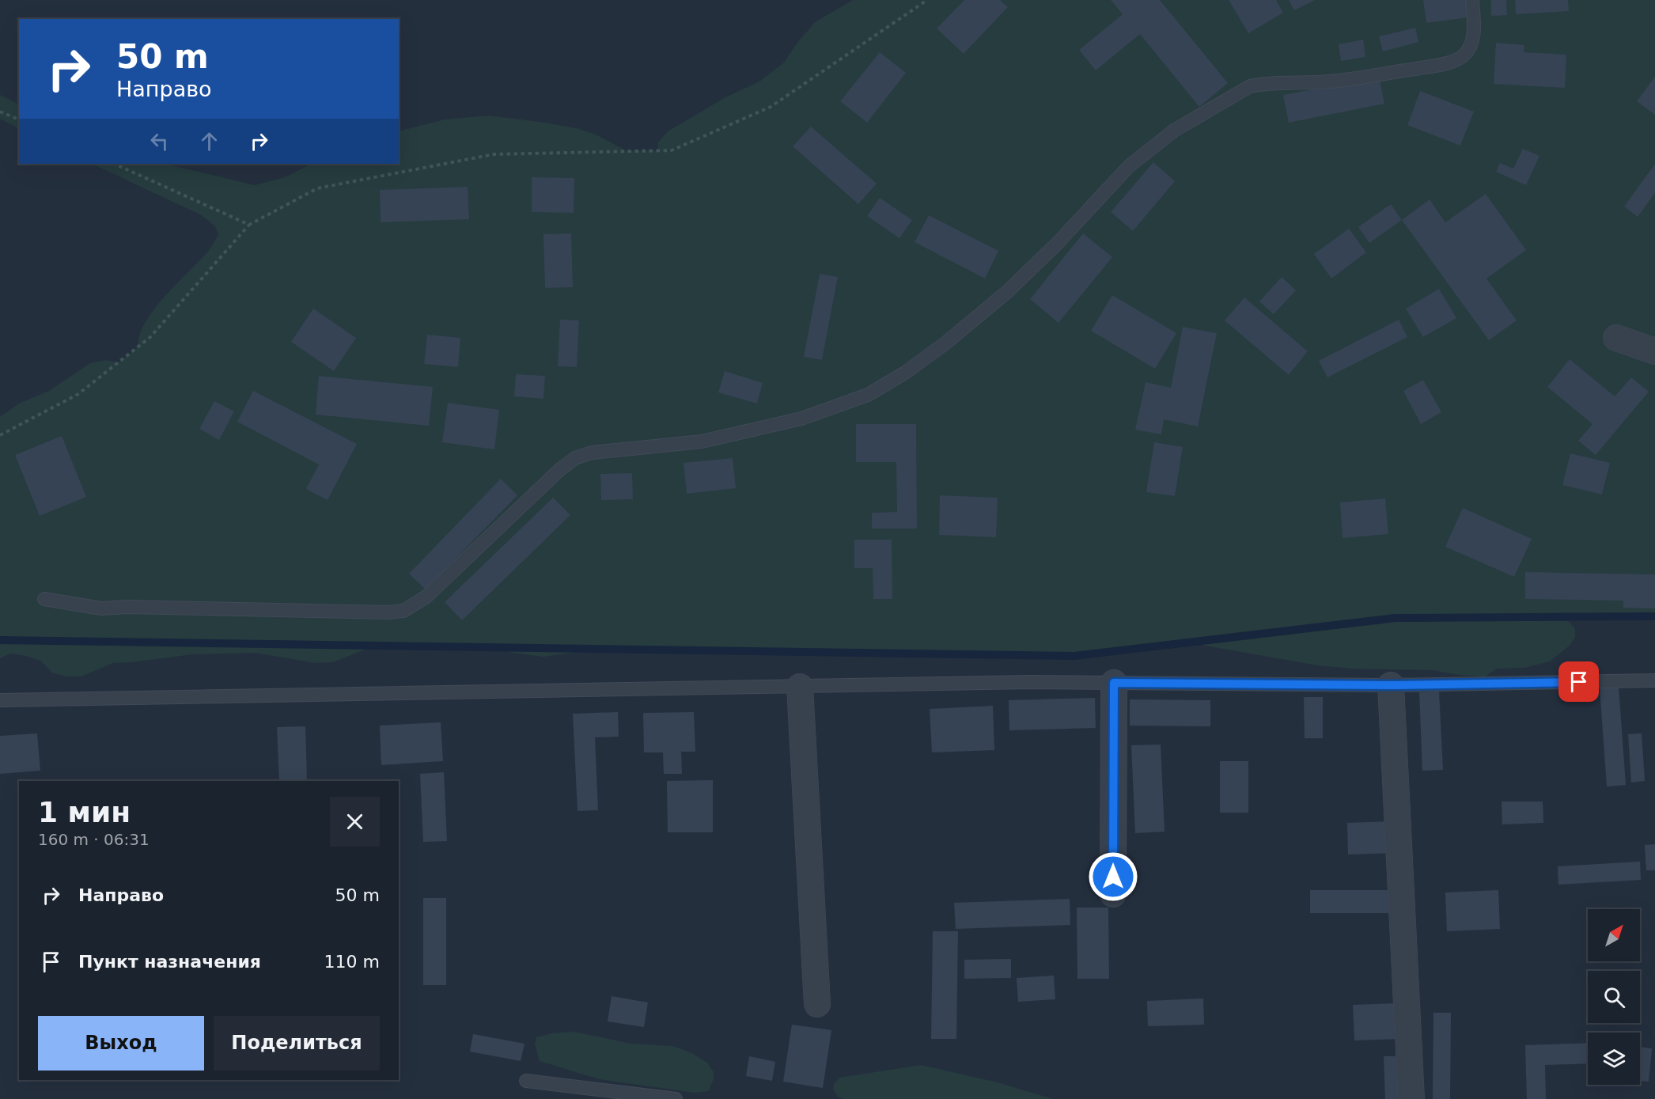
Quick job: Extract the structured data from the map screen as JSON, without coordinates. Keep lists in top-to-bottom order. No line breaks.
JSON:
{"north":"top right","page":{"turn":["50 m","Направо"],"heading":["1 мин","160 m · 06:31"],"list":[{"name":"Направо","value":"50 m"},{"name":"Пункт назначения","value":"110 m"}],"buttons":["Выход","Поделиться"]}}
